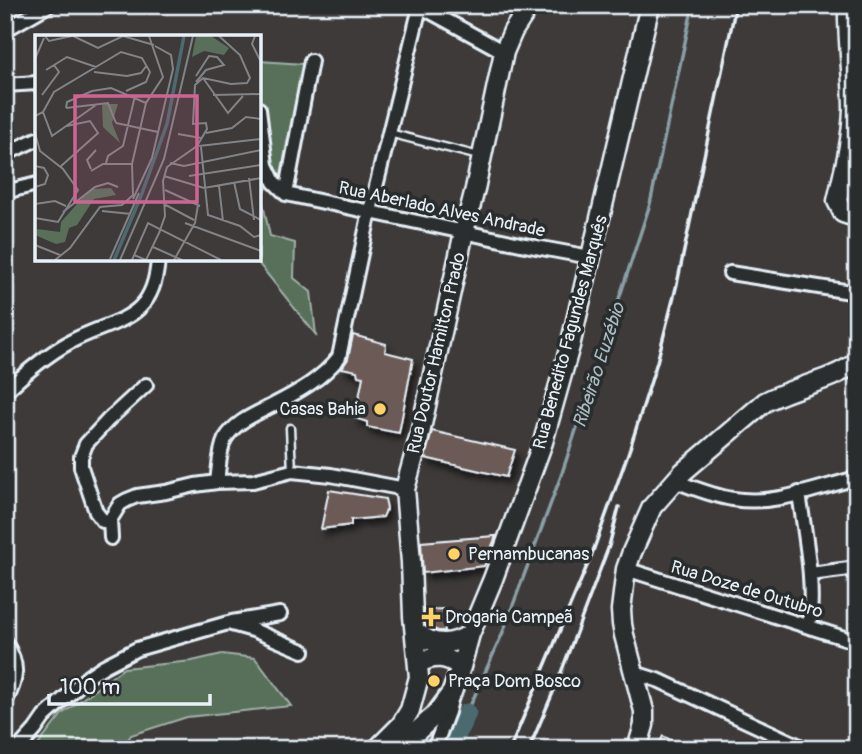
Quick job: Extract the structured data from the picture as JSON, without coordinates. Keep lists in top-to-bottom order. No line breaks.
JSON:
{"streets":{"main road":["Rua Benedito Fagundes Marquês","Rua Doutor Hamilton Prado"],"street":["Rua Aberlado Alves Andrade","Rua Doze de Outubro"]},"crossings":[["Rua Aberlado Alves Andrade","Rua Benedito Fagundes Marquês"],["Rua Aberlado Alves Andrade","Rua Doutor Hamilton Prado"]],"water":["Ribeirão Euzébio"],"places":{"other":["Casas Bahia","Pernambucanas","Praça Dom Bosco"],"health":["Drogaria Campeã"]},"scale_bar":"100 m"}
